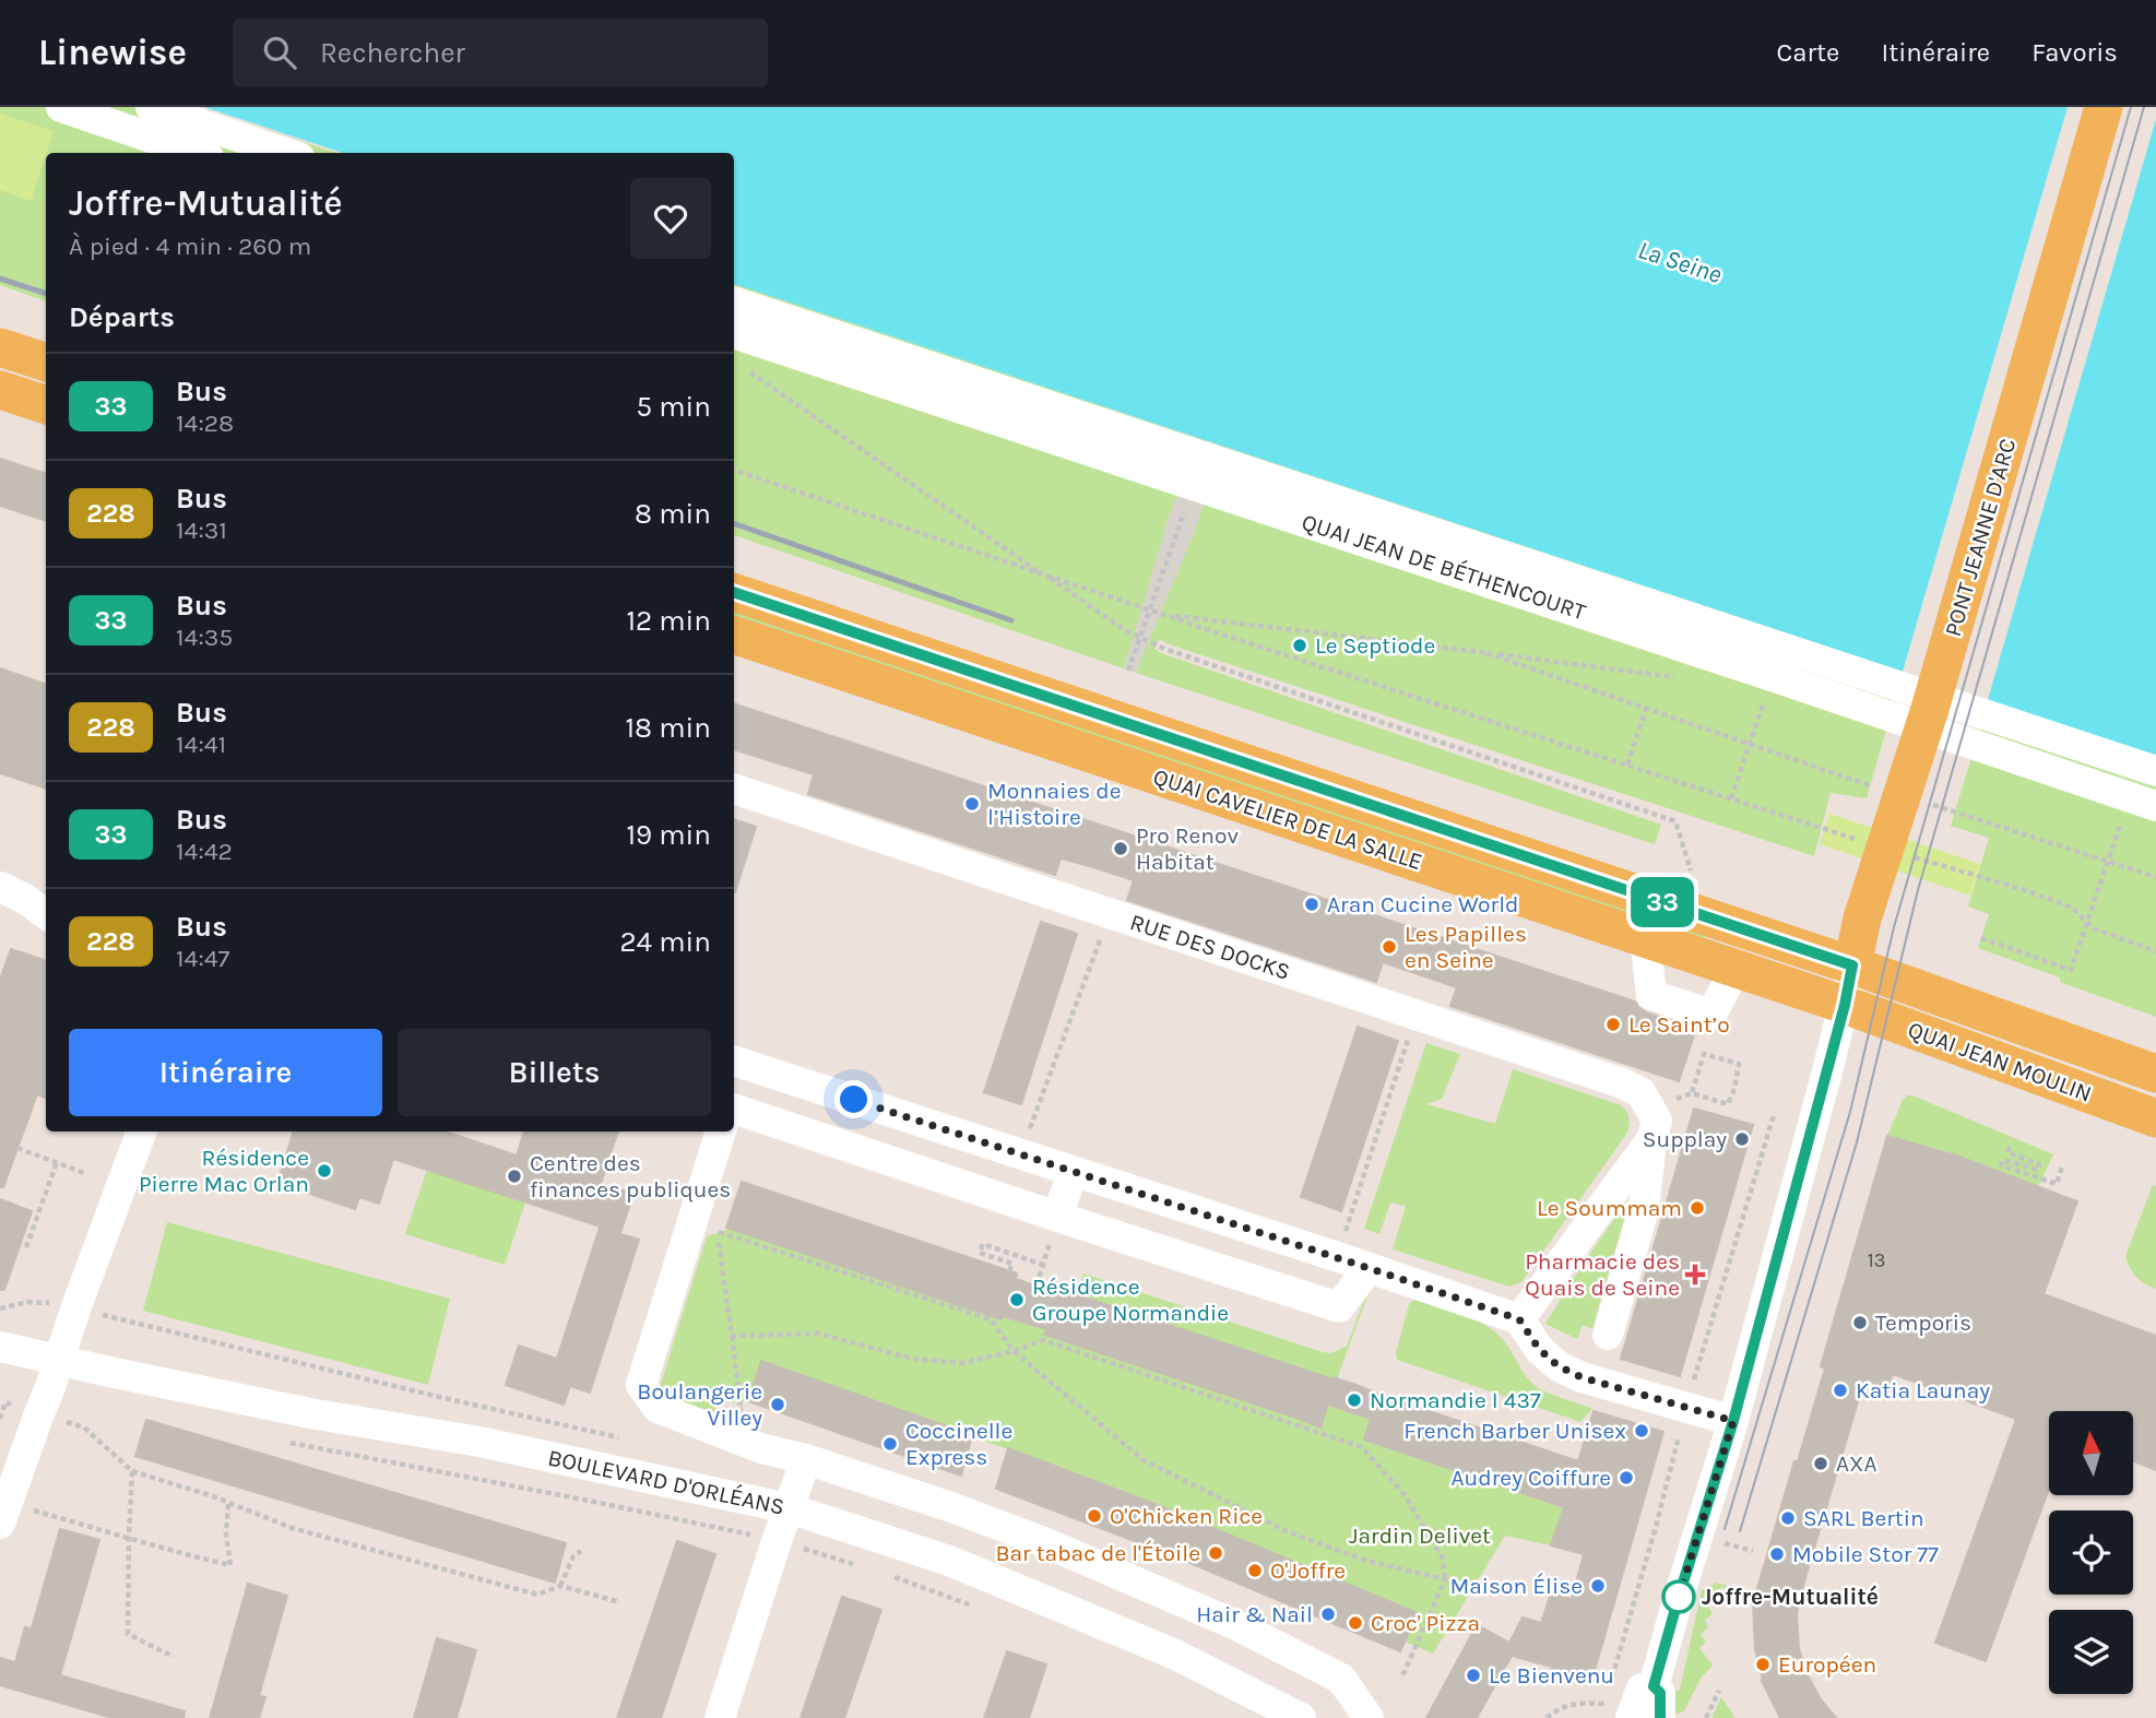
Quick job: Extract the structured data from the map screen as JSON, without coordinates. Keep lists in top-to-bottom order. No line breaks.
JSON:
{"streets":{"main road":["PONT JEANNE D'ARC","QUAI CAVELIER DE LA SALLE","QUAI JEAN MOULIN"],"street":["QUAI JEAN DE BÉTHENCOURT","RUE DES DOCKS","BOULEVARD D'ORLÉANS"]},"crossings":[["PONT JEANNE D'ARC","QUAI CAVELIER DE LA SALLE"],["PONT JEANNE D'ARC","QUAI JEAN MOULIN"],["QUAI CAVELIER DE LA SALLE","QUAI JEAN MOULIN"]],"water":["La Seine"],"parks":["Jardin Delivet"],"places":{"other":["Le Septiode","Monnaies de l’Histoire","Pro Renov Habitat","Aran Cucine World","Les Papilles en Seine","Le Saint’o","Supplay","Résidence Pierre Mac Orlan","Centre des finances publiques","Le Soummam","Résidence Groupe Normandie","Temporis","Katia Launay","Normandie I 437","Boulangerie Villey","French Barber Unisex","Coccinelle Express","AXA","Audrey Coiffure","O'Chicken Rice","SARL Bertin","Bar tabac de l'Étoile","Mobile Stor 77","O'Joffre","Maison Élise","Joffre-Mutualité","Hair & Nail","Croc' Pizza","Européen","Le Bienvenu"],"health":["Pharmacie des Quais de Seine"]},"lines":["bus line 33"],"house_numbers":["13"],"north":"top","page":{"header":"Linewise","search":"Rechercher","nav":["Carte","Itinéraire","Favoris"],"on_map":"33","heading":[["Joffre-Mutualité","À pied · 4 min · 260 m"],"Départs"],"list":[{"mark":"33","name":"Bus","note":"14:28","value":"5 min"},{"mark":"228","name":"Bus","note":"14:31","value":"8 min"},{"mark":"33","name":"Bus","note":"14:35","value":"12 min"},{"mark":"228","name":"Bus","note":"14:41","value":"18 min"},{"mark":"33","name":"Bus","note":"14:42","value":"19 min"},{"mark":"228","name":"Bus","note":"14:47","value":"24 min"}],"buttons":["Itinéraire","Billets"]}}
